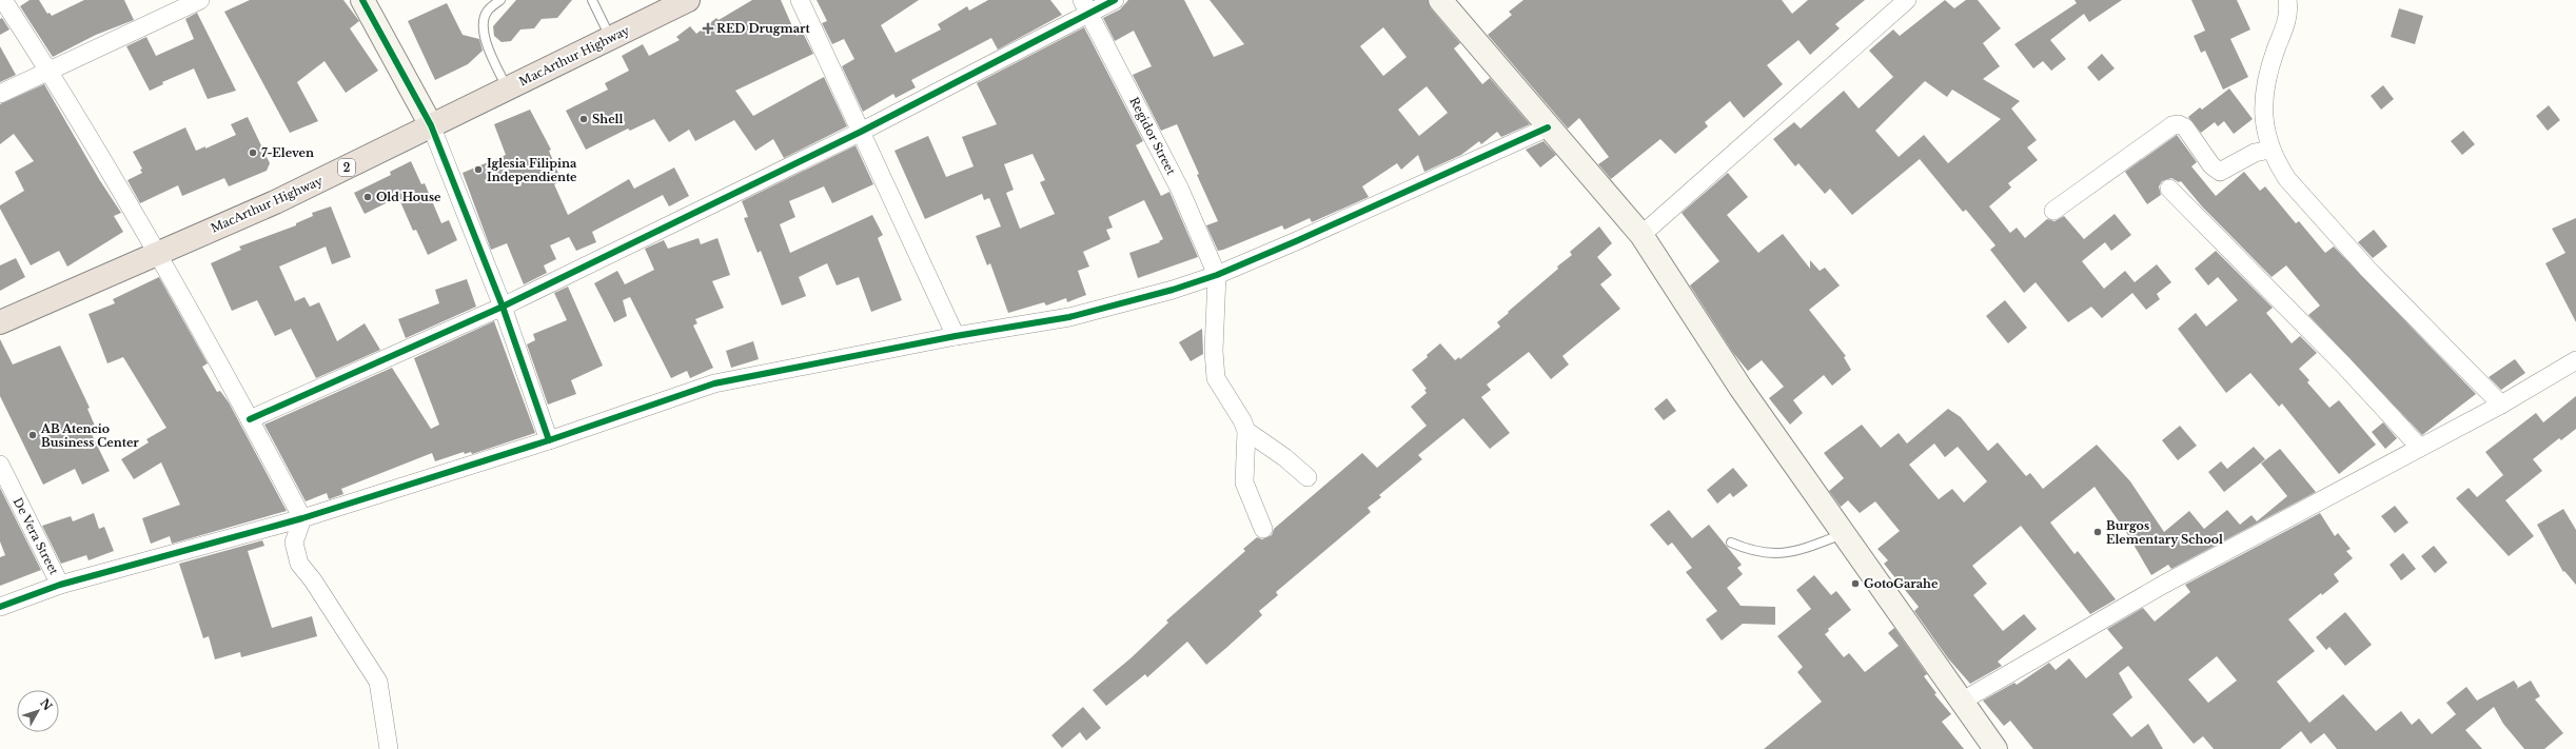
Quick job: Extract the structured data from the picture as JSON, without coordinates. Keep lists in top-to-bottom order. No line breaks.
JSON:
{"streets":{"highway":["MacArthur Highway","2"],"street":["Regidor Street","De Vera Street"]},"places":{"health":["RED Drugmart"],"other":["Shell","7-Eleven","Iglesia Filipina Independiente","Old House","AB Atencio Business Center","Burgos Elementary School","GotoGarahe"]},"north":"top right"}
